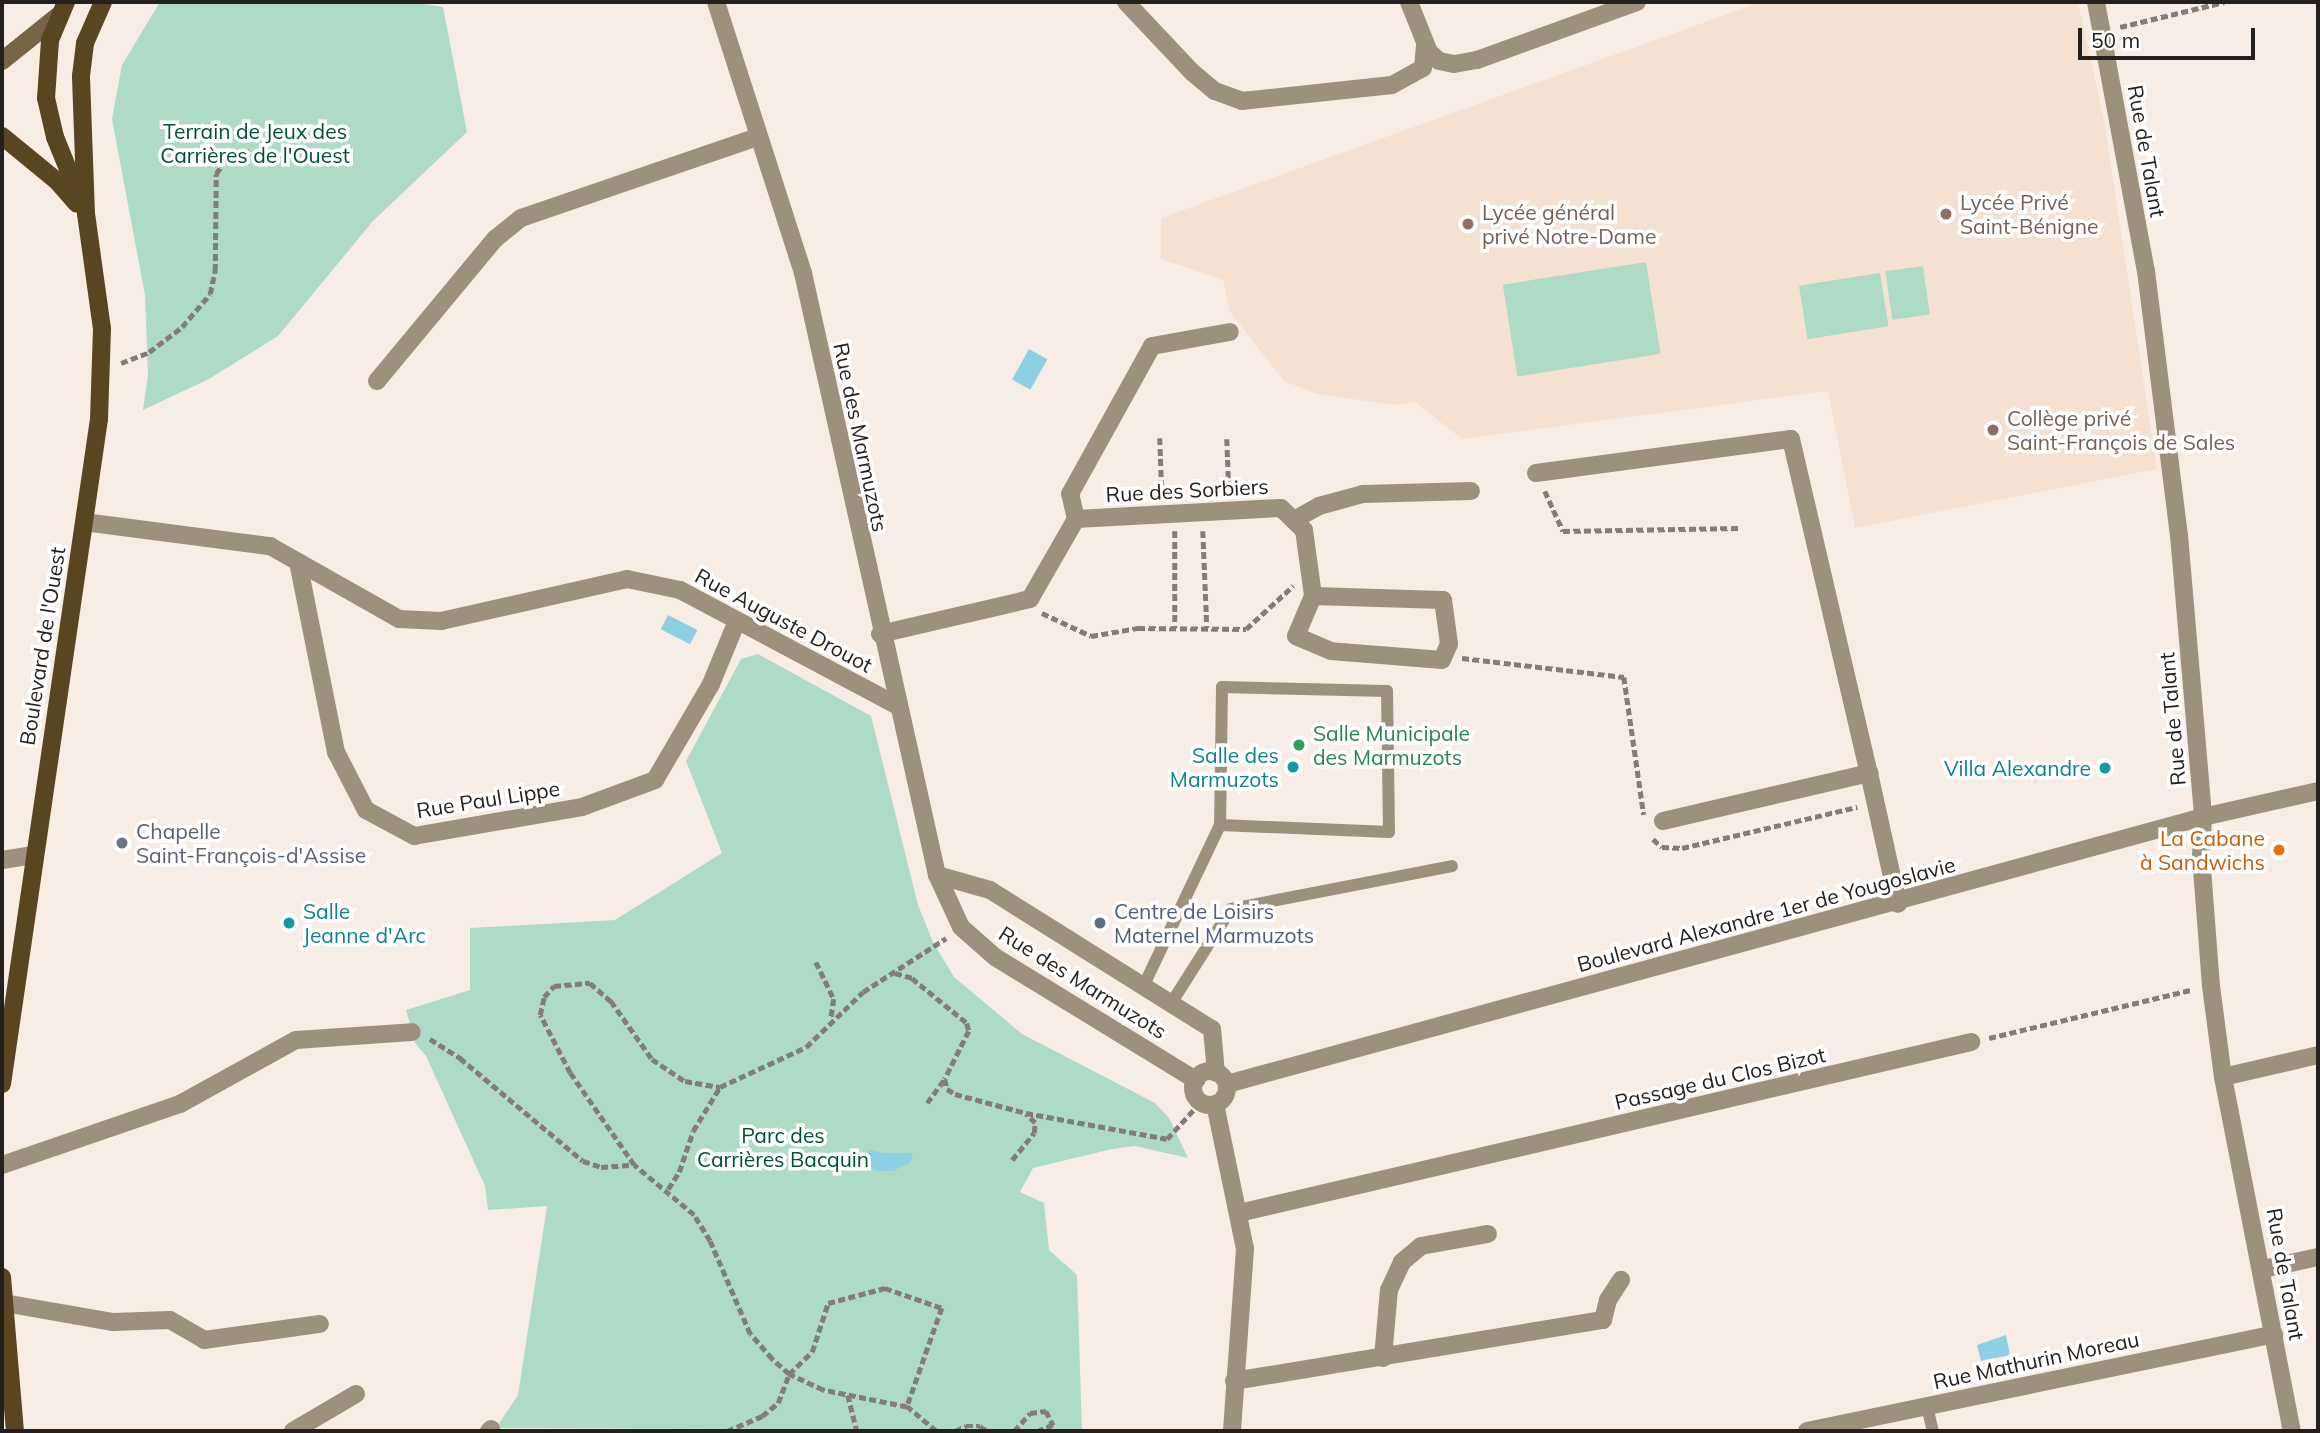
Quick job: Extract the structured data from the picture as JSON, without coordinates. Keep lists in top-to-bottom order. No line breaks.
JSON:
{"streets":{"main road":["Boulevard de l'Ouest"],"street":["Rue de Talant","Rue des Marmuzots","Rue des Sorbiers","Rue Auguste Drouot","Rue Paul Lippe","Boulevard Alexandre 1er de Yougoslavie","Passage du Clos Bizot","Rue Mathurin Moreau"]},"crossings":[["Rue de Talant","Boulevard Alexandre 1er de Yougoslavie"],["Rue de Talant","Rue Mathurin Moreau"],["Rue des Marmuzots","Rue Auguste Drouot"],["Rue des Marmuzots","Boulevard Alexandre 1er de Yougoslavie"],["Rue Auguste Drouot","Boulevard de l'Ouest"],["Rue Auguste Drouot","Rue Paul Lippe"]],"parks":["Terrain de Jeux des Carrières de l'Ouest","Parc des Carrières Bacquin"],"places":["Lycée Privé Saint-Bénigne","Lycée général privé Notre-Dame","Collège privé Saint-François de Sales","Salle Municipale des Marmuzots","Salle des Marmuzots","Villa Alexandre","Chapelle Saint-François-d'Assise","La Cabane à Sandwichs","Salle Jeanne d'Arc","Centre de Loisirs Maternel Marmuzots"],"scale_bar":"50 m"}
